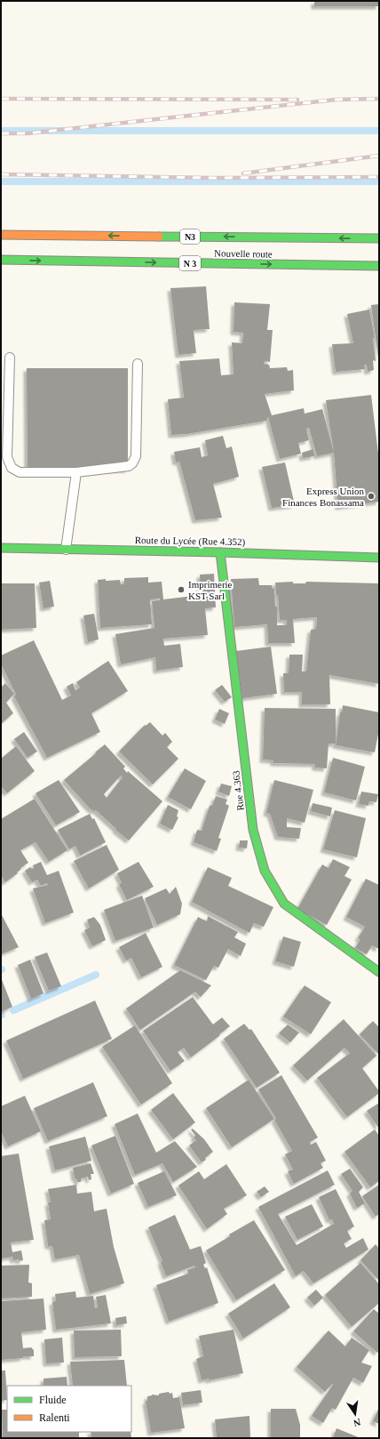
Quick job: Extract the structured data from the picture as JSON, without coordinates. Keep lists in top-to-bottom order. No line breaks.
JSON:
{"streets":{"main road":["N3","Nouvelle route","N 3","Route du Lycée (Rue 4.352)","Rue 4.363"]},"crossings":[["Route du Lycée (Rue 4.352)","Rue 4.363"]],"places":["Express Union Finances Bonassama","Imprimerie KST Sarl"],"legend":["Fluide","Ralenti"],"north":"bottom"}
